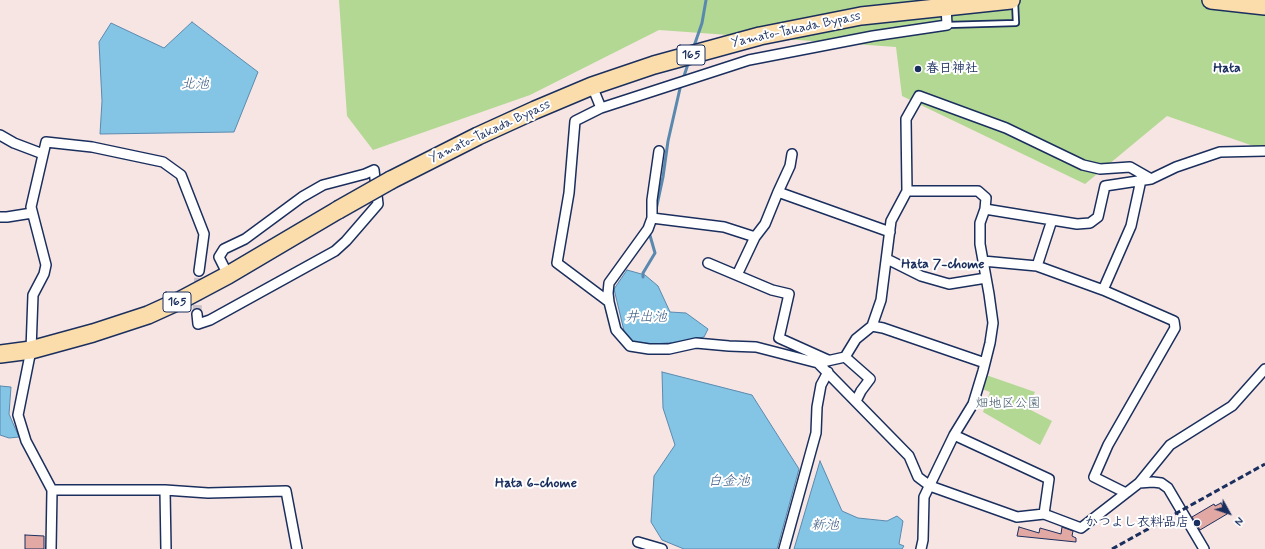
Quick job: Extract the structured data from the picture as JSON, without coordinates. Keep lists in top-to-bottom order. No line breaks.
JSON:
{"streets":{"highway":["Yamato-Takada Bypass","165"]},"districts":["Hata","Hata 7-chome","Hata 6-chome"],"water":["北池","井出池","白金池","新池"],"parks":["畑地区公園"],"places":["春日神社","かつよし衣料品店"],"north":"bottom right"}
